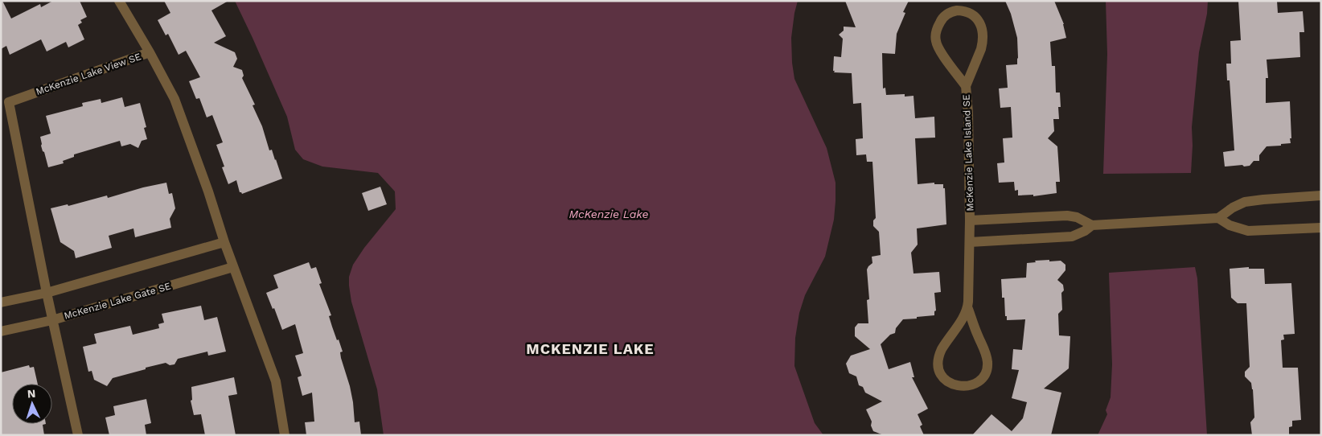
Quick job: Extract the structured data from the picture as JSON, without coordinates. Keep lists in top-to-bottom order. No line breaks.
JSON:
{"streets":{"street":["McKenzie Lake View SE","McKenzie Lake Island SE","McKenzie Lake Gate SE"]},"crossings":[["McKenzie Lake View SE","McKenzie Lake Gate SE"]],"districts":["MCKENZIE LAKE"],"water":["McKenzie Lake"],"north":"top"}
